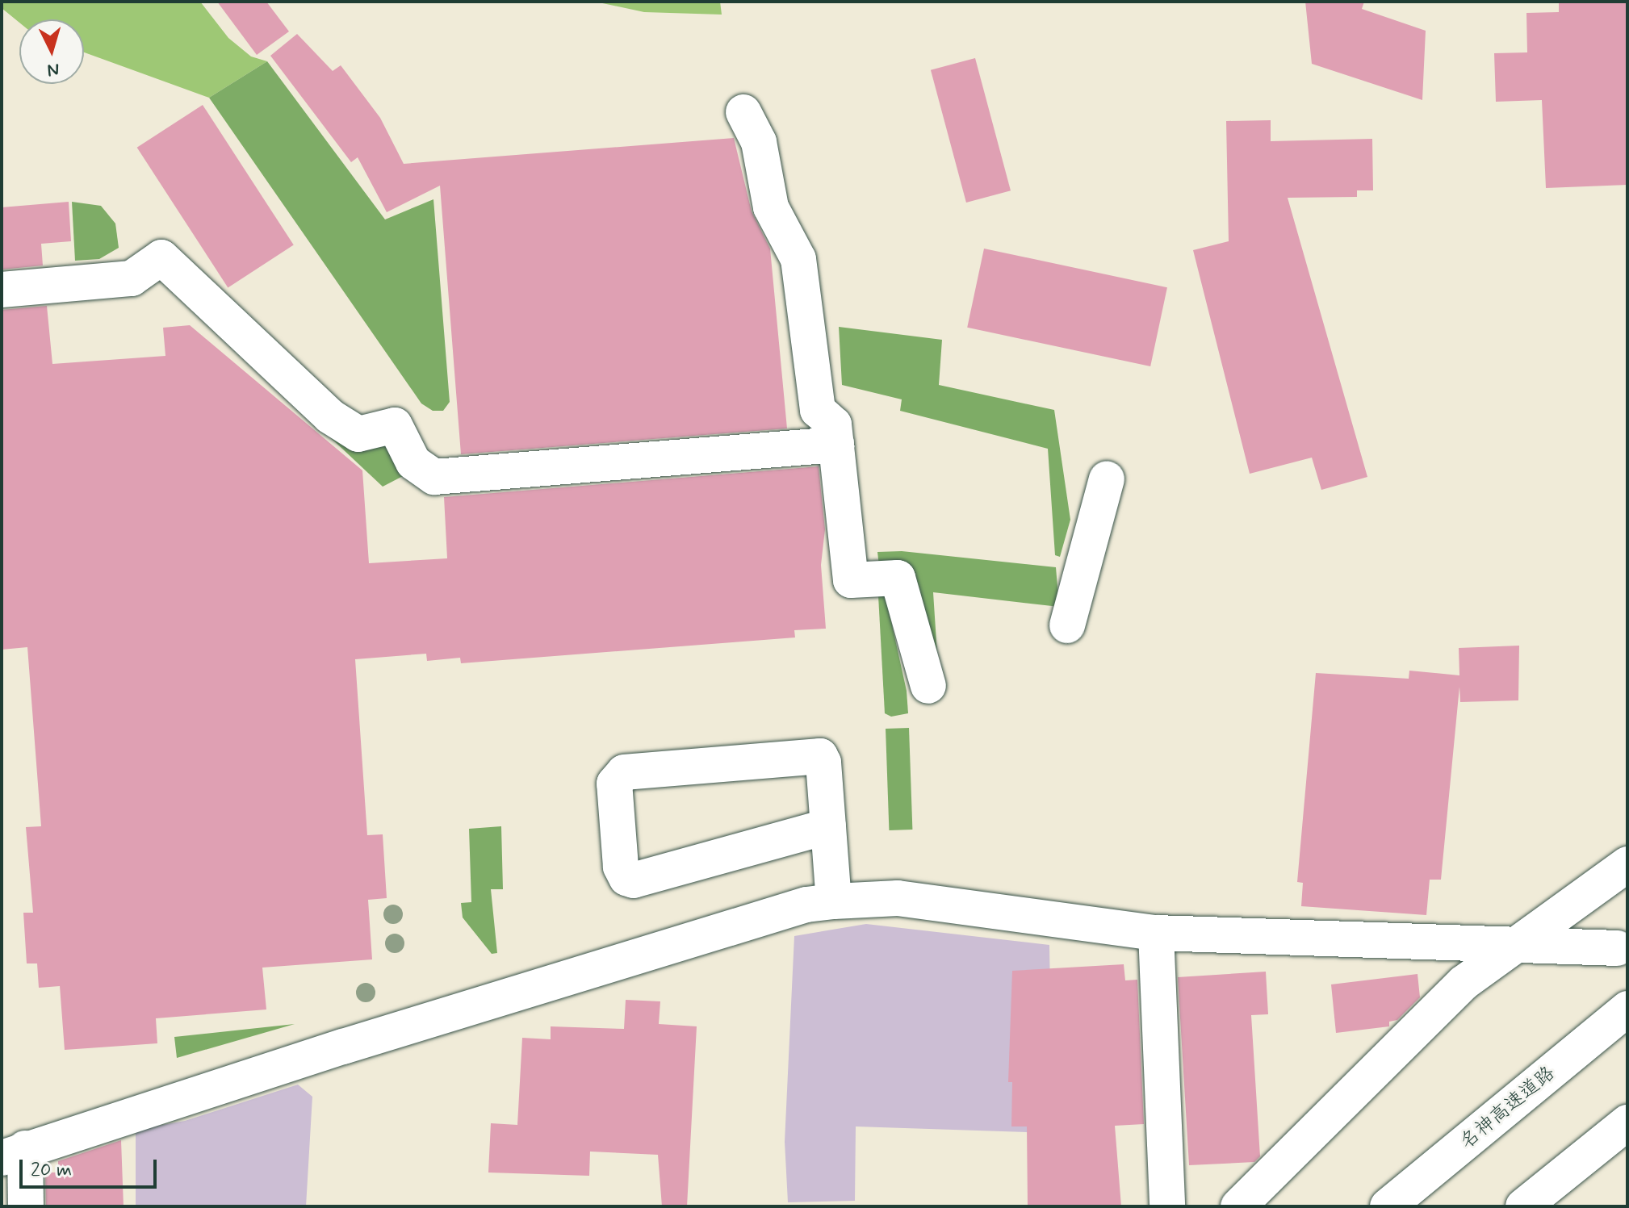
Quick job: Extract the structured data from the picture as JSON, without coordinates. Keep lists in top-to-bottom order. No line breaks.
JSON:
{"streets":{"main road":["名神高速道路"]},"scale_bar":"20 m","north":"bottom"}
